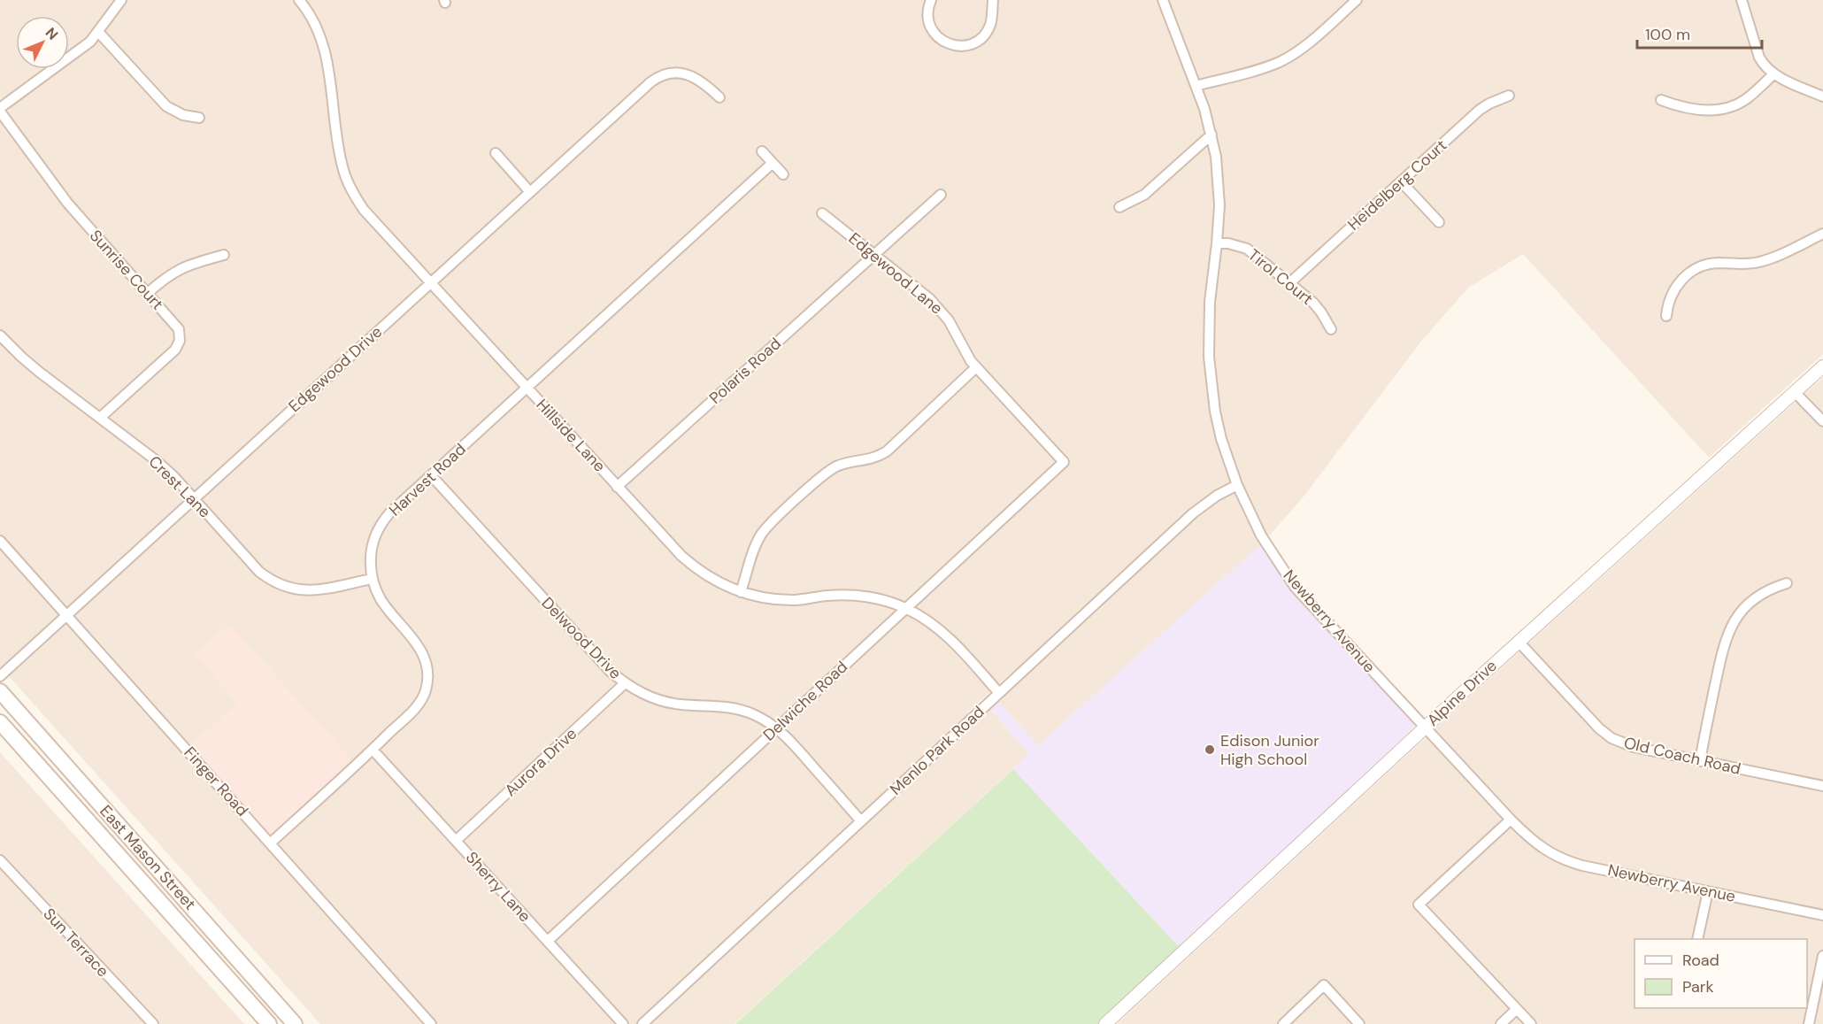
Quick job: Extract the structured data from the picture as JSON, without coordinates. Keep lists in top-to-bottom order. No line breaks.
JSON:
{"streets":{"main road":["East Mason Street"],"street":["Heidelberg Court","Sunrise Court","Edgewood Lane","Tirol Court","Edgewood Drive","Polaris Road","Hillside Lane","Harvest Road","Crest Lane","Newberry Avenue","Delwood Drive","Alpine Drive","Delwiche Road","Menlo Park Road","Old Coach Road","Aurora Drive","Finger Road","Sherry Lane","Sun Terrace"]},"crossings":[["Heidelberg Court","Tirol Court"],["Sunrise Court","Crest Lane"],["Edgewood Lane","Polaris Road"],["Edgewood Lane","Delwiche Road"],["Tirol Court","Newberry Avenue"],["Edgewood Drive","Hillside Lane"],["Edgewood Drive","Crest Lane"],["Edgewood Drive","Finger Road"],["Polaris Road","Hillside Lane"],["Hillside Lane","Harvest Road"],["Hillside Lane","Delwiche Road"],["Hillside Lane","Menlo Park Road"],["Harvest Road","Crest Lane"],["Harvest Road","Delwood Drive"],["Harvest Road","Finger Road"],["Harvest Road","Sherry Lane"],["Newberry Avenue","Alpine Drive"],["Newberry Avenue","Menlo Park Road"],["Delwood Drive","Delwiche Road"],["Delwood Drive","Menlo Park Road"],["Delwood Drive","Aurora Drive"],["Alpine Drive","Old Coach Road"],["Delwiche Road","Sherry Lane"],["Aurora Drive","Sherry Lane"]],"places":["Edison Junior High School"],"legend":["Road","Park"],"scale_bar":"100 m","north":"top right"}
